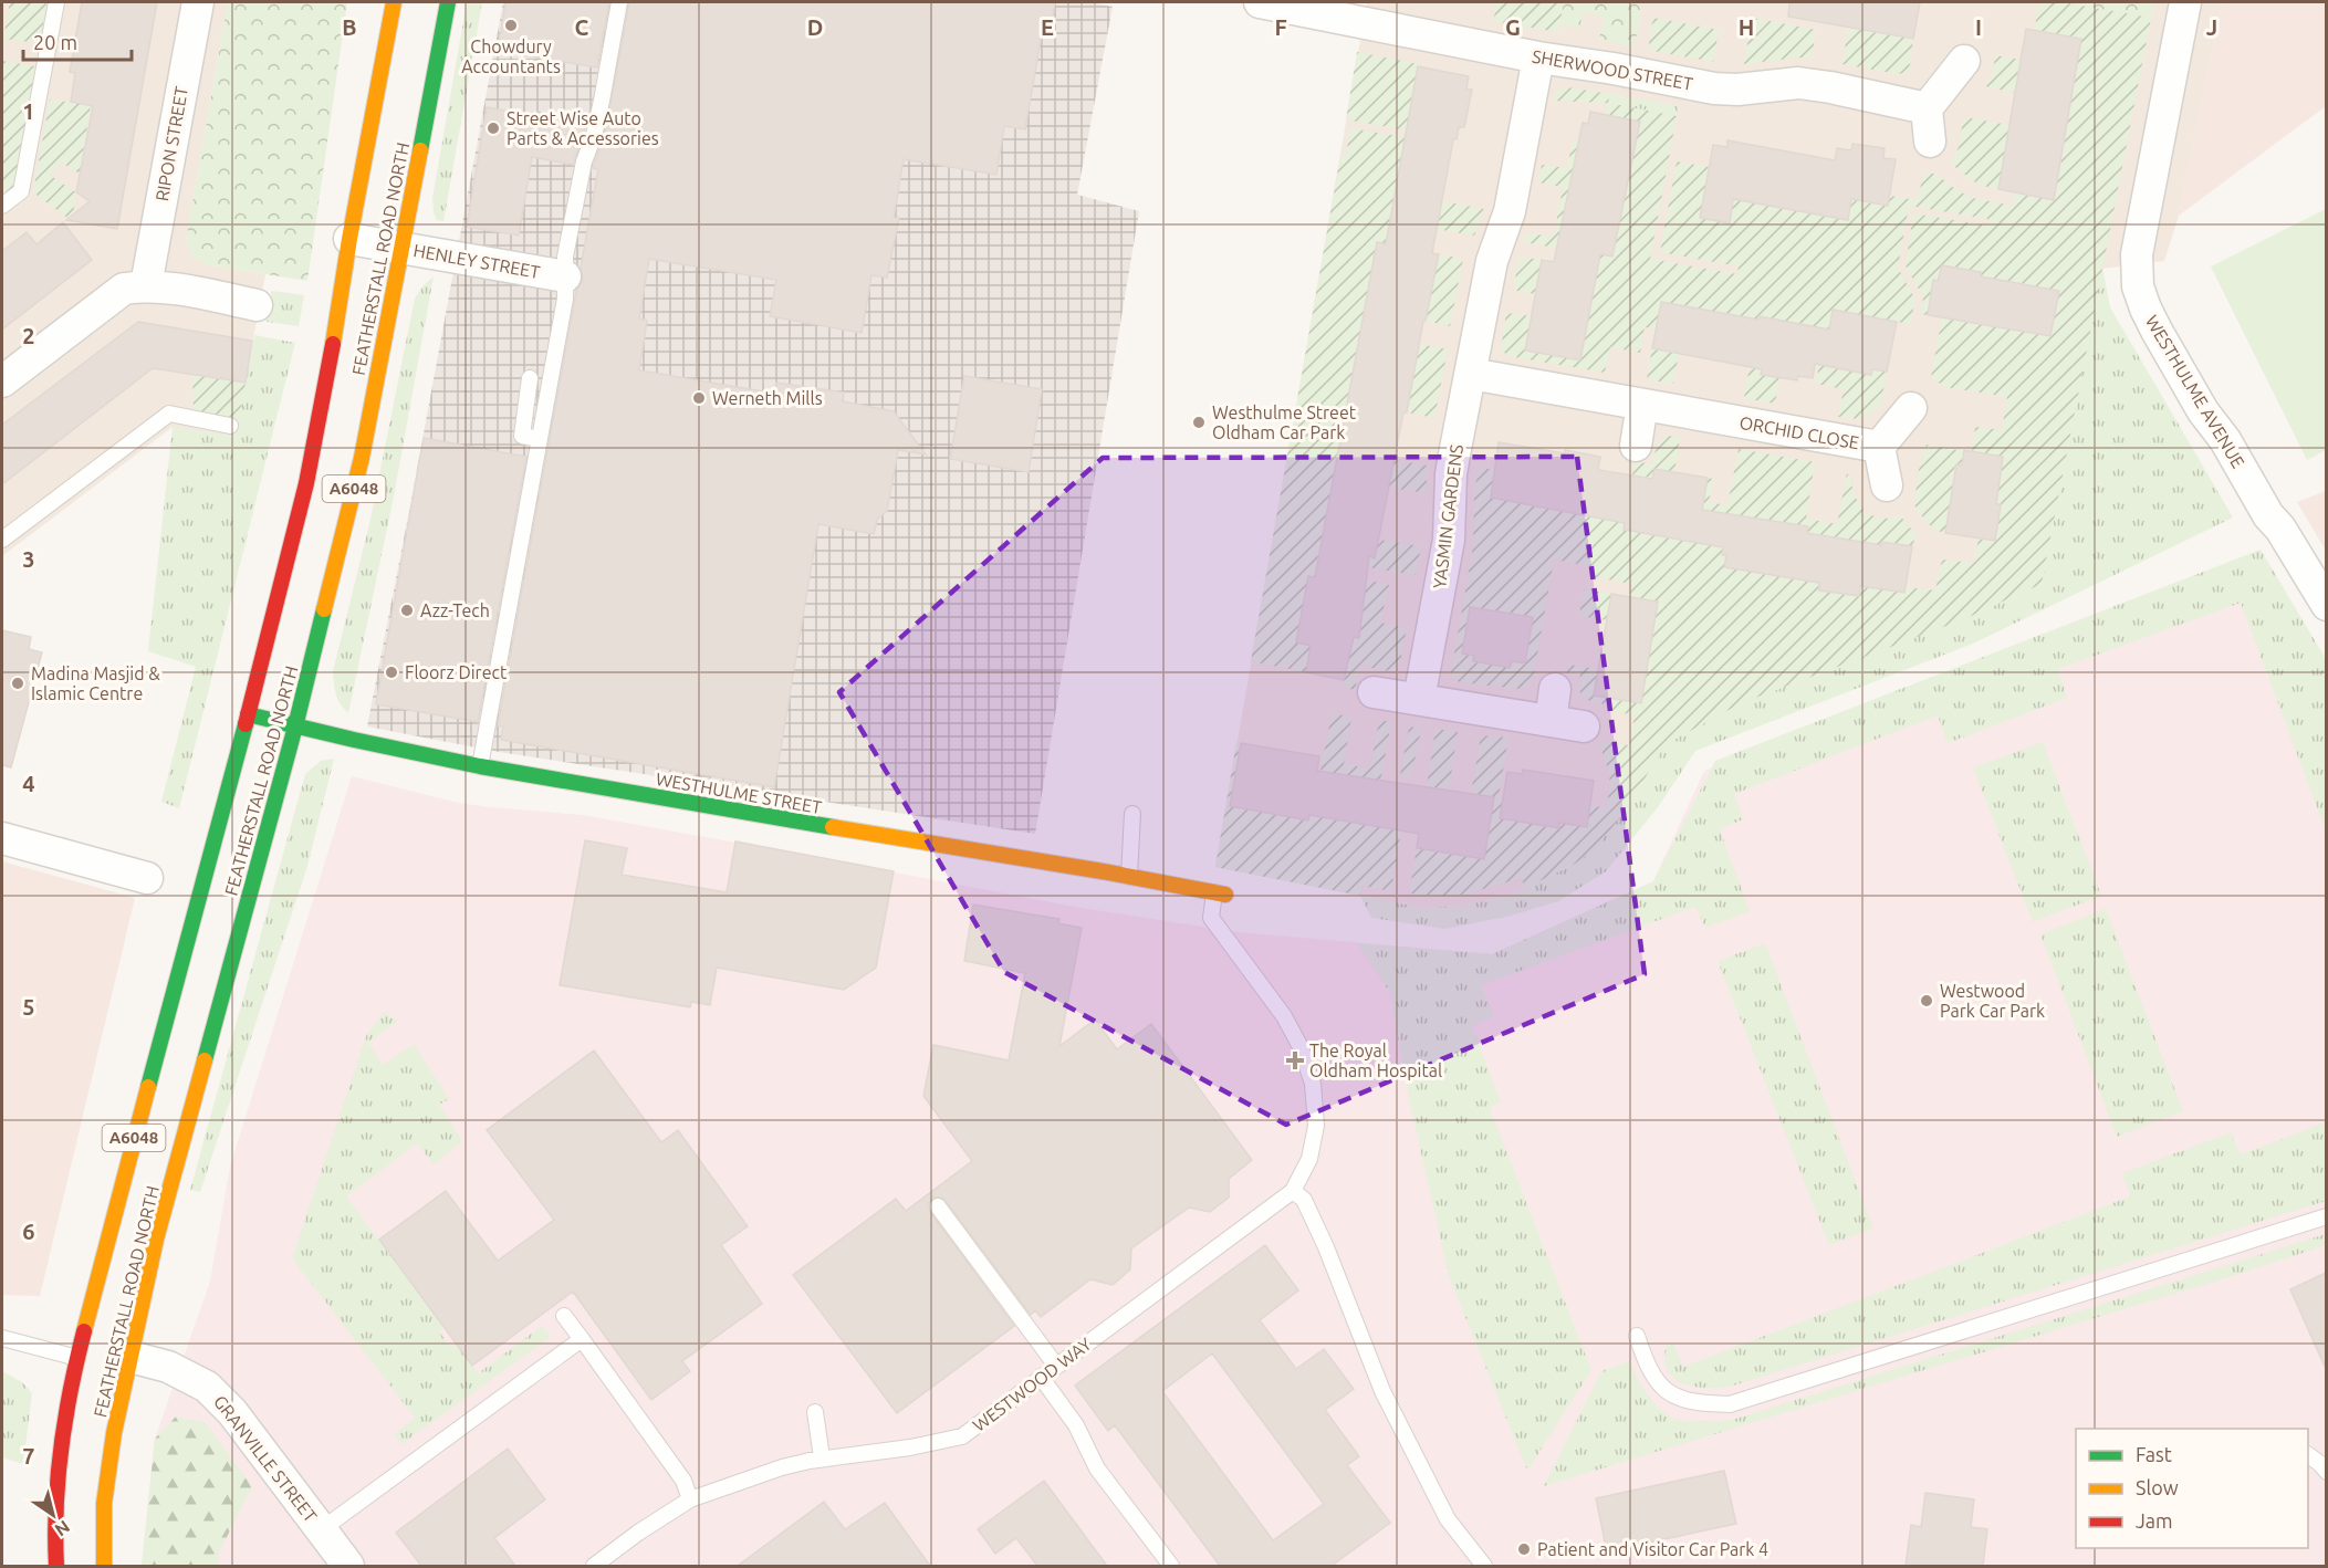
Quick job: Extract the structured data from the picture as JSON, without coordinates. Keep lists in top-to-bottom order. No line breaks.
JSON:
{"streets":{"main road":["FEATHERSTALL ROAD NORTH","A6048","WESTHULME STREET"],"street":["SHERWOOD STREET","RIPON STREET","HENLEY STREET","WESTHULME AVENUE","ORCHID CLOSE","YASMIN GARDENS","GRANVILLE STREET"],"lane":["WESTWOOD WAY"]},"crossings":[["SHERWOOD STREET","YASMIN GARDENS"],["FEATHERSTALL ROAD NORTH","HENLEY STREET"],["FEATHERSTALL ROAD NORTH","WESTHULME STREET"],["FEATHERSTALL ROAD NORTH","GRANVILLE STREET"]],"places":{"other":["Chowdury Accountants","Street Wise Auto Parts & Accessories","Werneth Mills","Westhulme Street Oldham Car Park","Azz-Tech","Floorz Direct","Madina Masjid & Islamic Centre","Westwood Park Car Park","Patient and Visitor Car Park 4"],"health":["The Royal Oldham Hospital"]},"legend":["Fast","Slow","Jam"],"scale_bar":"20 m","north":"bottom right","grid":{"columns":["B","C","D","E","F","G","H","I","J"],"rows":["1","2","3","4","5","6","7"]}}
